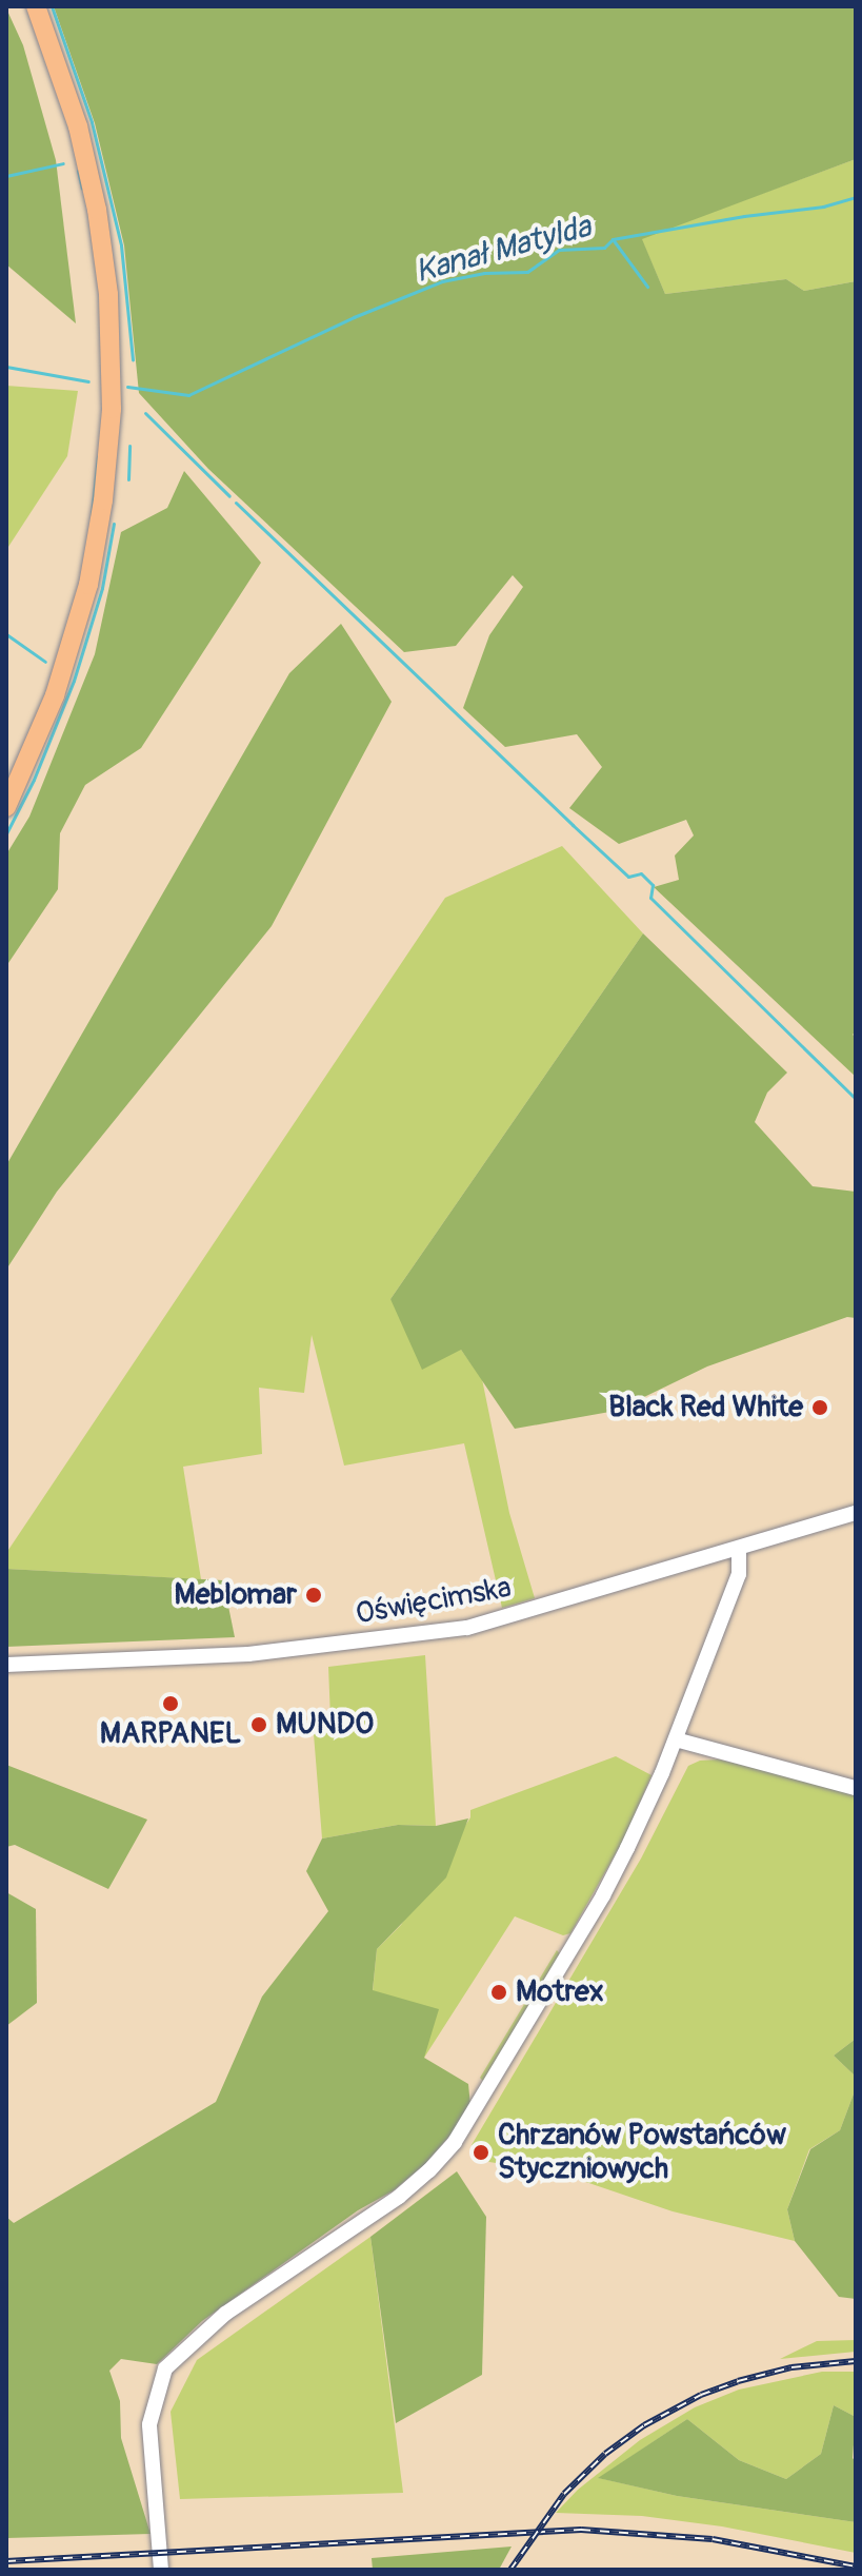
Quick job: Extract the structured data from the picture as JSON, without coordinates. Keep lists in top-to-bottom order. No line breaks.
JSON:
{"streets":{"street":["Oświęcimska"]},"water":["Kanał Matylda"],"places":["Black Red White","Meblomar","MARPANEL","MUNDO","Motrex","Chrzanów Powstańców Styczniowych"]}
